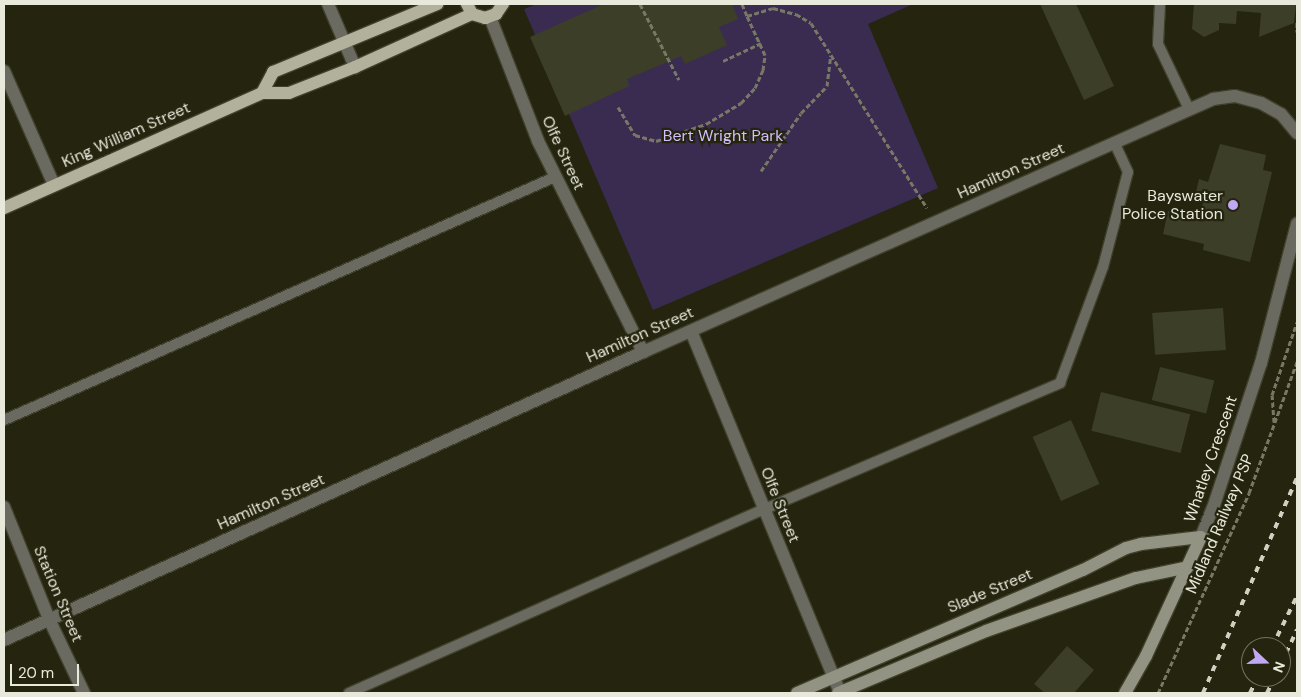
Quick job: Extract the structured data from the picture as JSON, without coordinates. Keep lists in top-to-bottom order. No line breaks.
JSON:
{"streets":{"main road":["King William Street"],"street":["Olfe Street","Hamilton Street","Whatley Crescent","Slade Street","Station Street"],"path":["Midland Railway PSP"]},"crossings":[["King William Street","Olfe Street"],["Olfe Street","Hamilton Street"],["Olfe Street","Slade Street"],["Hamilton Street","Station Street"],["Whatley Crescent","Slade Street"]],"parks":["Bert Wright Park"],"places":["Bayswater Police Station"],"scale_bar":"20 m","north":"right"}
